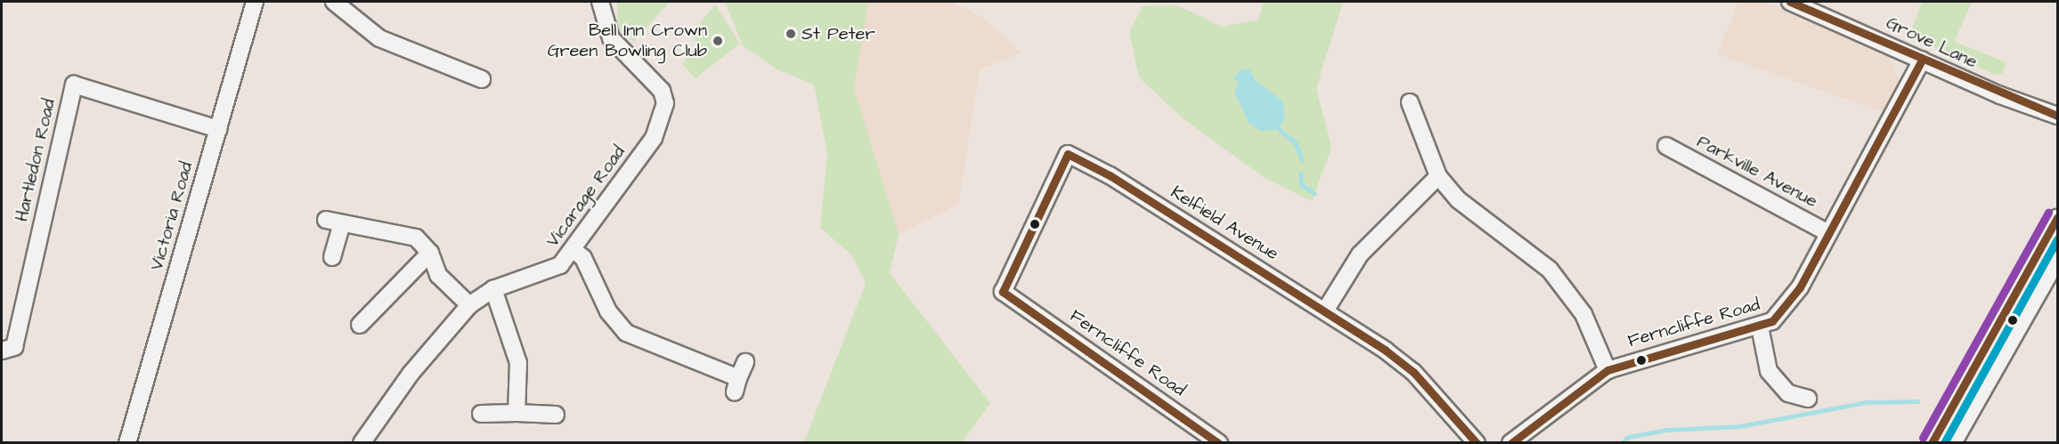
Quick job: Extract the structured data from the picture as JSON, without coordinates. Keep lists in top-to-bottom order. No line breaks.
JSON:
{"streets":{"street":["Grove Lane","Hartledon Road","Parkville Avenue","Vicarage Road","Victoria Road","Kelfield Avenue","Ferncliffe Road"]},"crossings":[["Grove Lane","Ferncliffe Road"],["Hartledon Road","Victoria Road"],["Parkville Avenue","Ferncliffe Road"],["Kelfield Avenue","Ferncliffe Road"]],"places":["St Peter","Bell Inn Crown Green Bowling Club"]}
